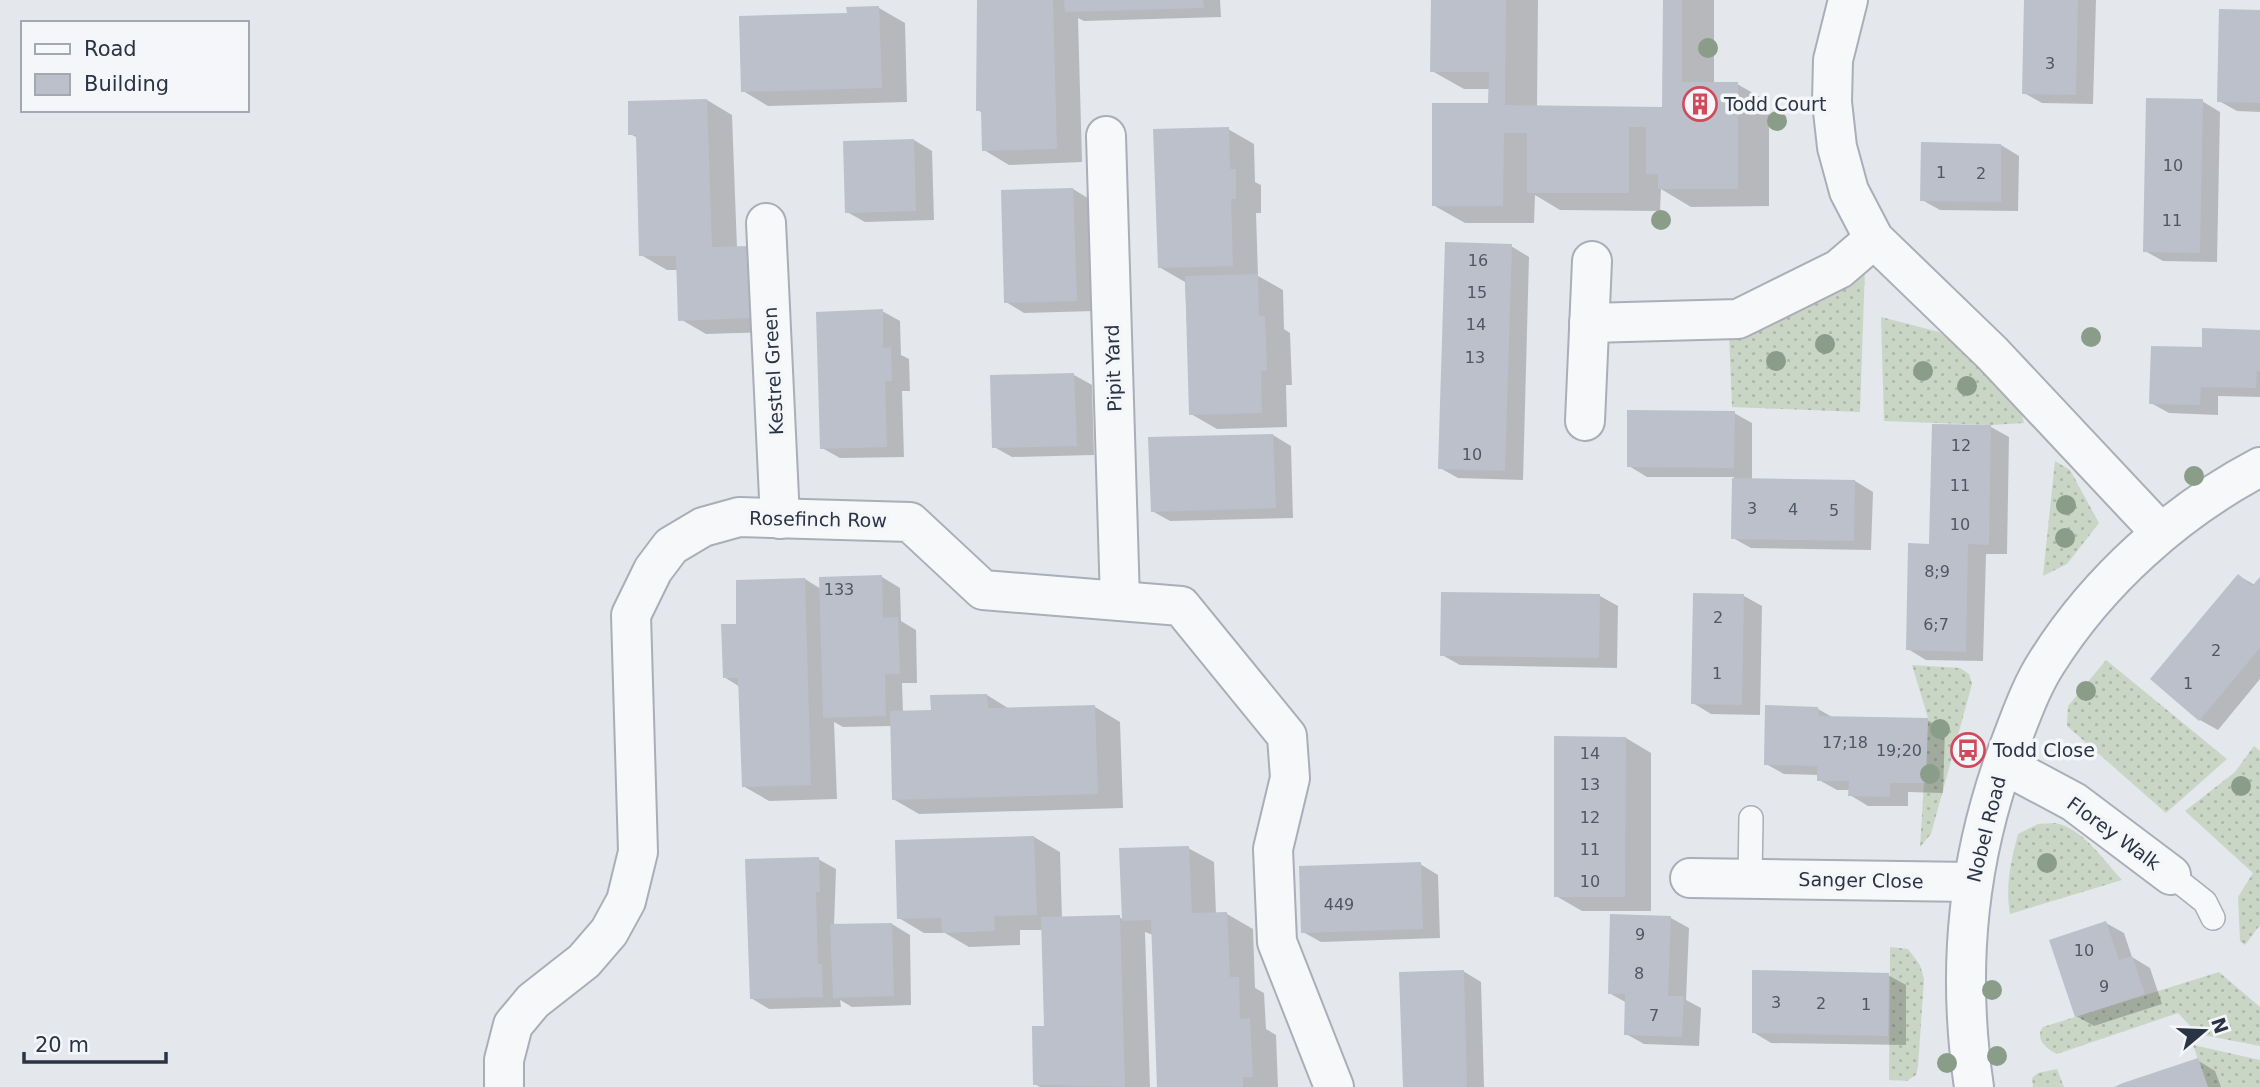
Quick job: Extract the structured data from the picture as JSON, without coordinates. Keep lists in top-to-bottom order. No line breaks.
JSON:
{"streets":{"street":["Pipit Yard","Kestrel Green","Rosefinch Row","Nobel Road","Florey Walk","Sanger Close"]},"crossings":[["Pipit Yard","Rosefinch Row"],["Kestrel Green","Rosefinch Row"],["Nobel Road","Florey Walk"],["Nobel Road","Sanger Close"]],"places":{"building":["Todd Court"],"bus stop":["Todd Close"]},"house_numbers":["3","10","1","2","11","16","15","14","13","12","10","11","3","4","5","10","8;9","133","2","6;7","2","1","1","17;18","19;20","14","13","12","11","10","449","9","10","8","9","3","2","1","7"],"legend":["Road","Building"],"scale_bar":"20 m","north":"right"}
